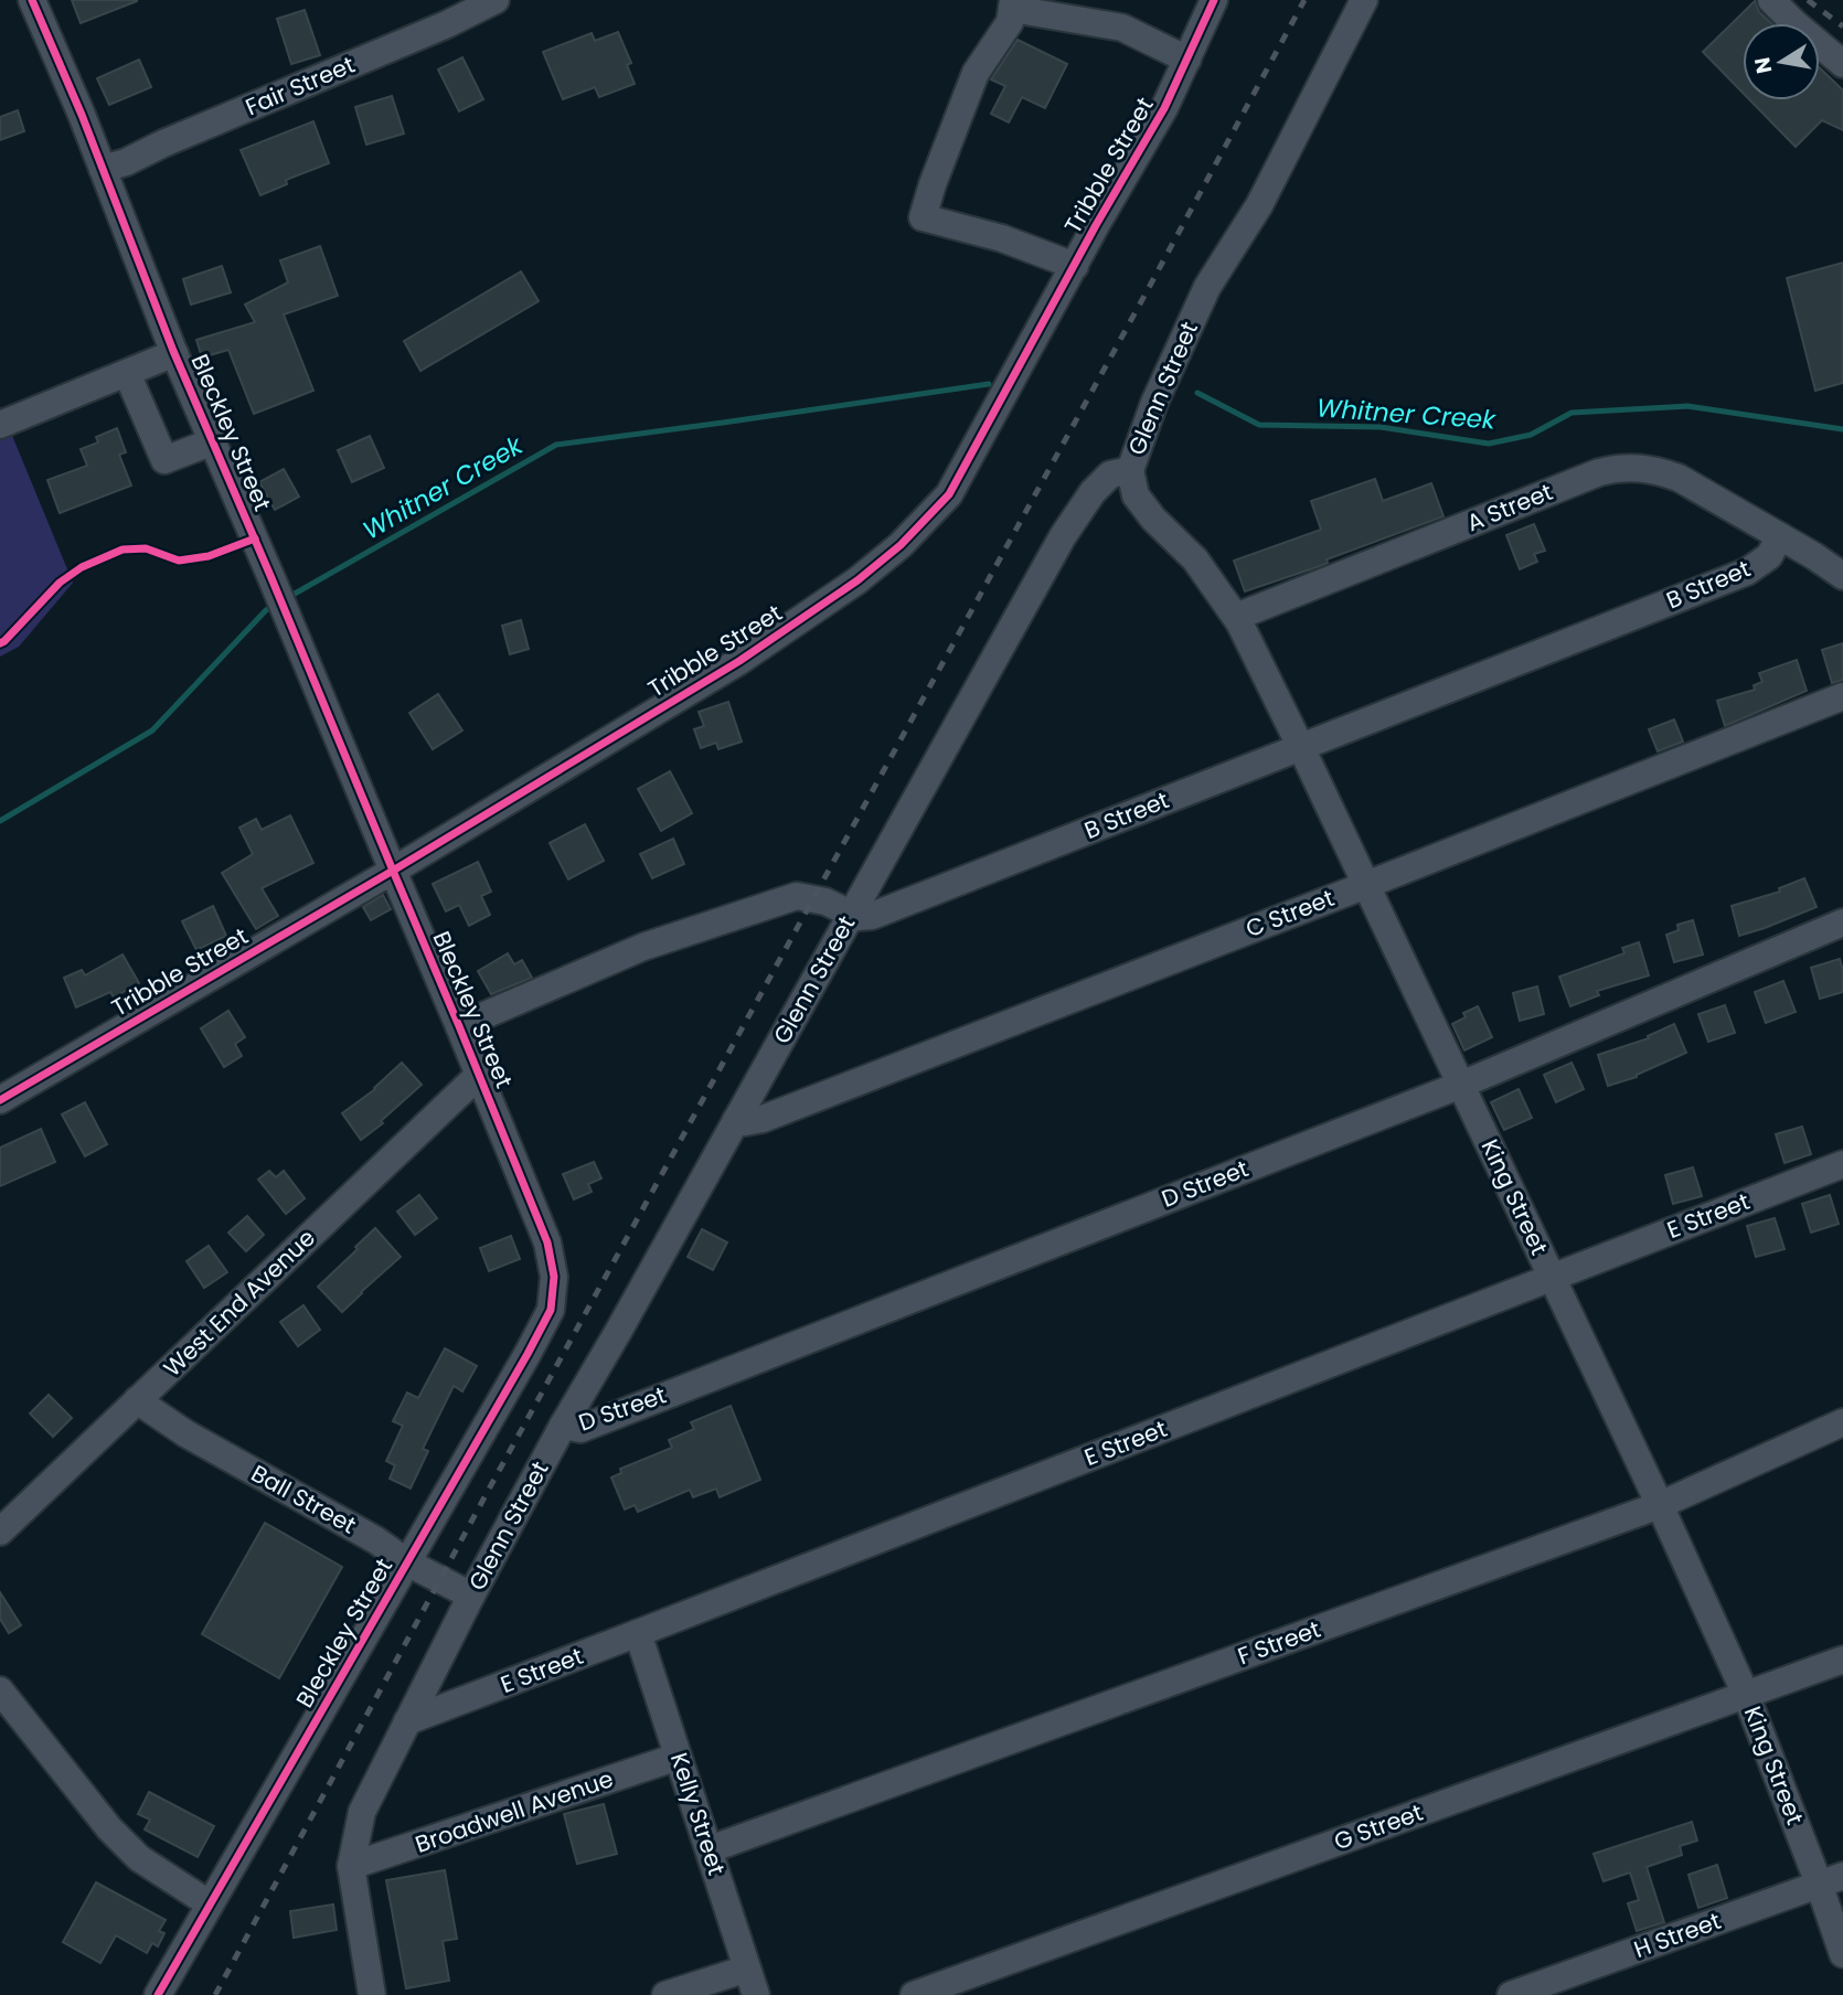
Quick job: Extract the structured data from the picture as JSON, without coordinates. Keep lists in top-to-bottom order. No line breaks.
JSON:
{"streets":{"street":["Fair Street","Tribble Street","Glenn Street","Bleckley Street","A Street","B Street","C Street","D Street","King Street","E Street","West End Avenue","Ball Street","F Street","Broadwell Avenue","Kelly Street","G Street","H Street"]},"crossings":[["Fair Street","Bleckley Street"],["Tribble Street","Bleckley Street"],["Glenn Street","B Street"],["Glenn Street","C Street"],["Glenn Street","D Street"],["Glenn Street","King Street"],["Glenn Street","E Street"],["Glenn Street","Ball Street"],["Glenn Street","Broadwell Avenue"],["Bleckley Street","West End Avenue"],["Bleckley Street","Ball Street"],["A Street","B Street"],["A Street","King Street"],["B Street","King Street"],["C Street","King Street"],["D Street","King Street"],["King Street","E Street"],["King Street","F Street"],["King Street","G Street"],["King Street","H Street"],["E Street","Kelly Street"],["West End Avenue","Ball Street"],["F Street","Kelly Street"],["Broadwell Avenue","Kelly Street"]],"water":["Whitner Creek"],"north":"left"}
